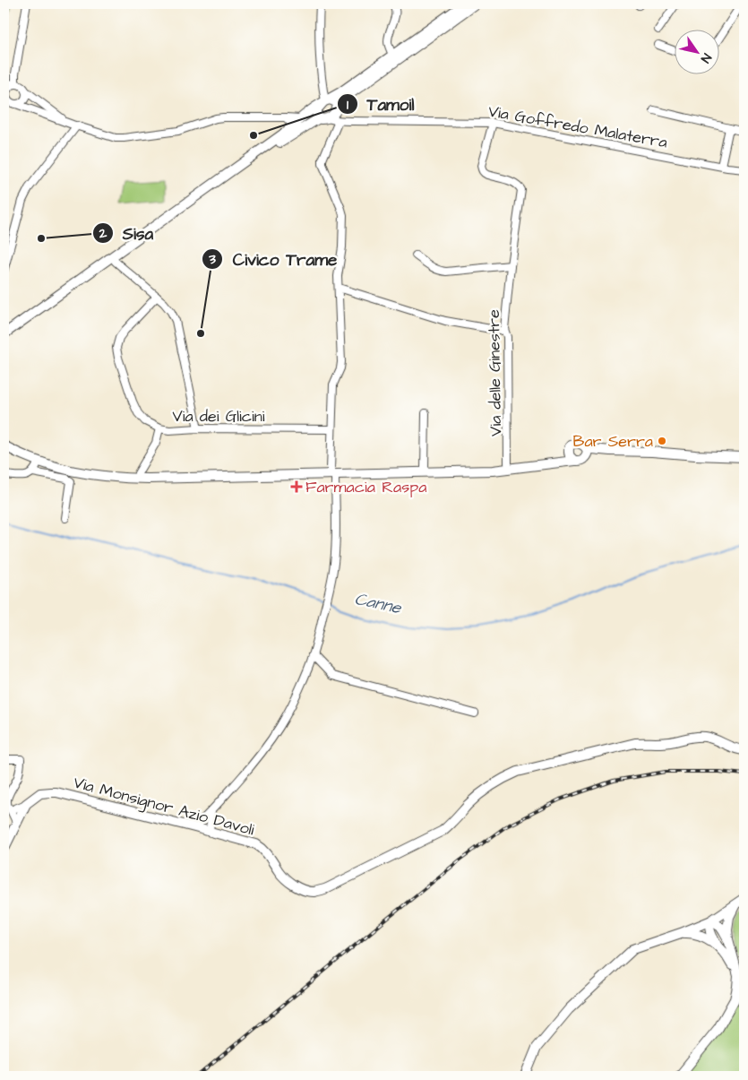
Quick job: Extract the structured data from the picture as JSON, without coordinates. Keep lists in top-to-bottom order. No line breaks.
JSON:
{"streets":{"street":["Via Goffredo Malaterra","Via delle Ginestre","Via dei Glicini","Via Monsignor Azio Davoli"]},"crossings":[["Via Goffredo Malaterra","Via delle Ginestre"]],"water":["Canne"],"places":{"other":["Tamoil","Sisa","Civico Trame","Bar Serra"],"health":["Farmacia Raspa"]},"north":"bottom right"}
